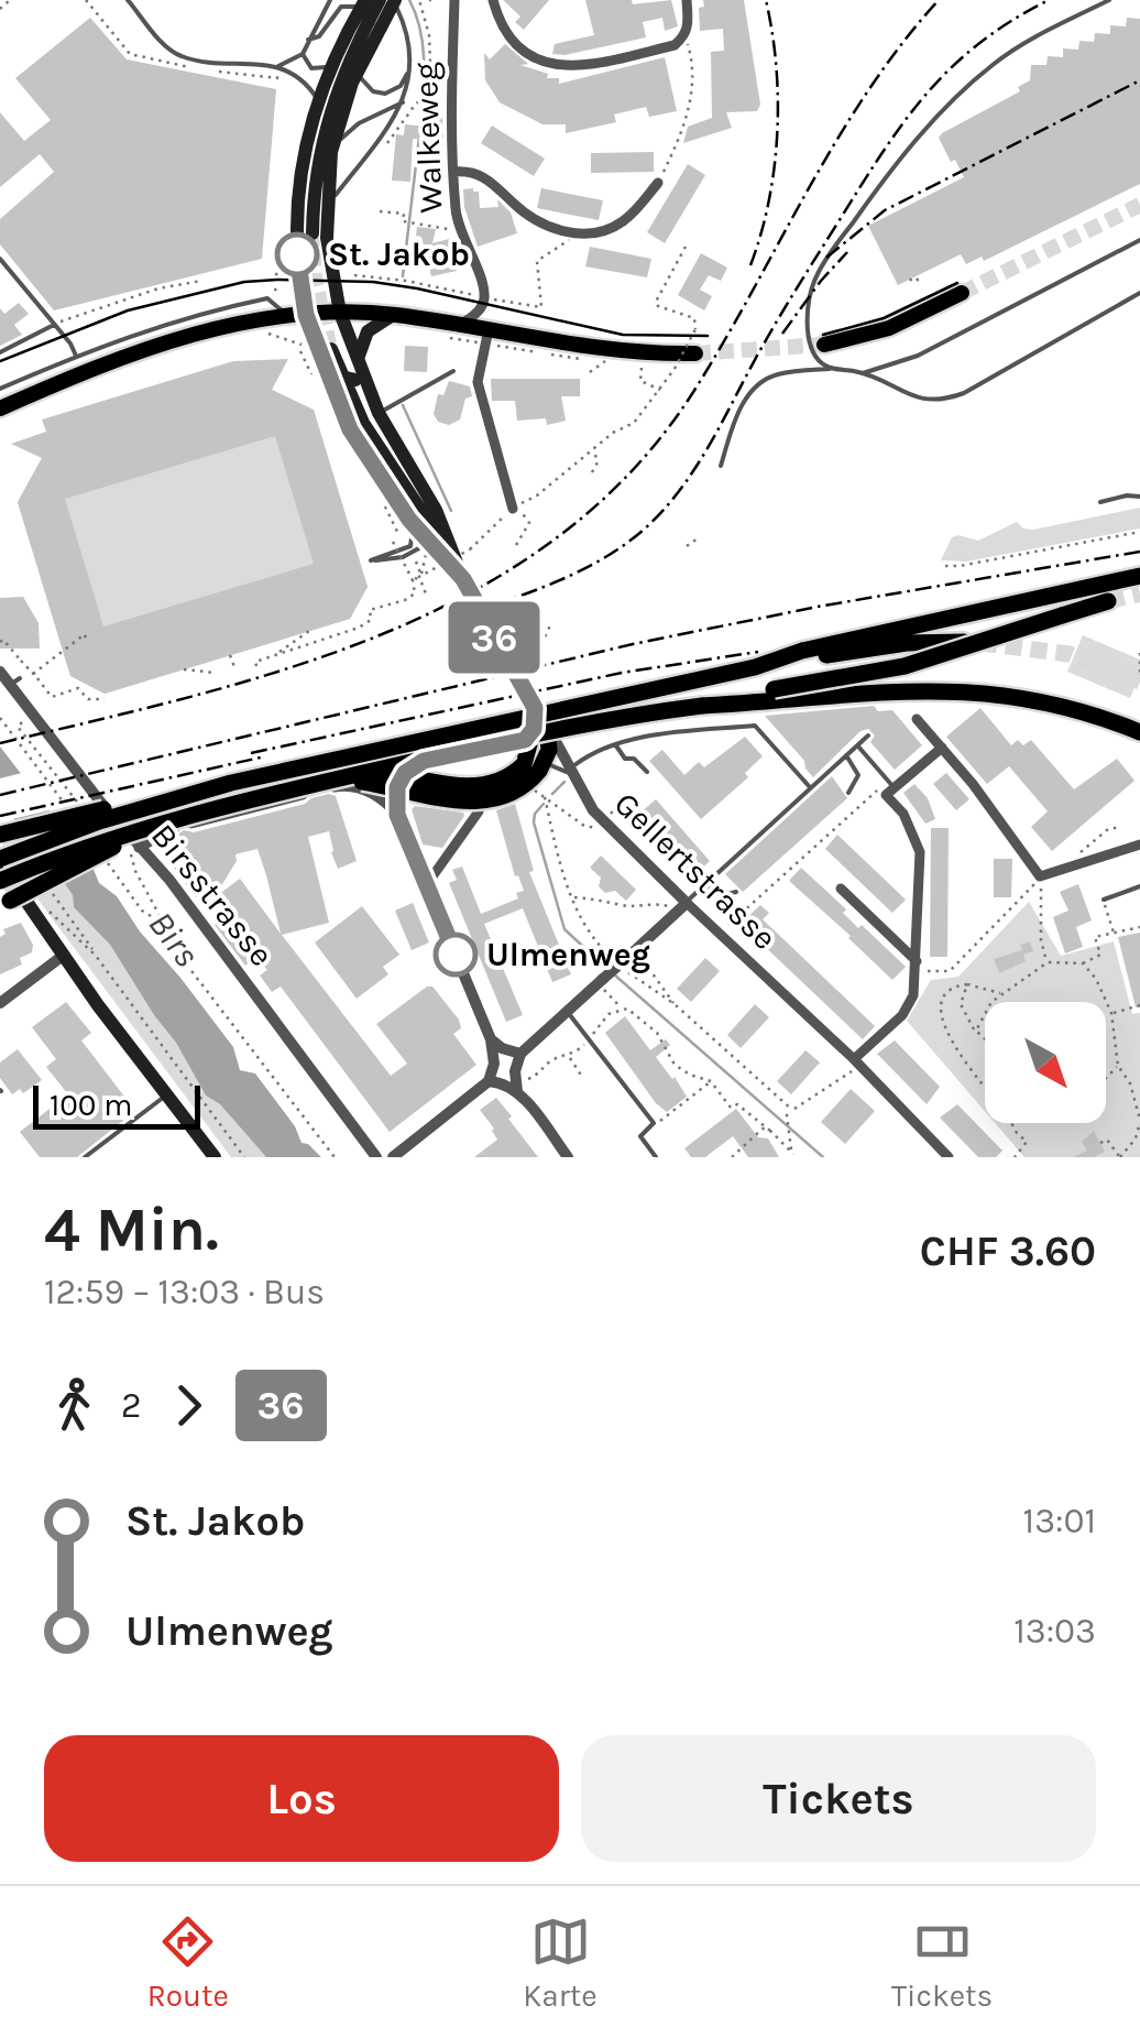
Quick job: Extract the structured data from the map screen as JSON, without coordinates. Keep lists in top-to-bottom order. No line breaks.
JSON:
{"streets":{"street":["Walkeweg","Gellertstrasse","Birsstrasse"]},"water":["Birs"],"places":["St. Jakob","Ulmenweg"],"lines":["bus line 36"],"scale_bar":"100 m","north":"bottom right","page":{"on_map":"36","scale":"100 m","heading":["4 Min.","12:59 – 13:03 · Bus","CHF 3.60"],"legs":["2","36"],"list":[{"name":"St. Jakob","value":"13:01"},{"name":"Ulmenweg","value":"13:03"}],"buttons":["Los","Tickets"],"tabs":["Route","Karte","Tickets"]}}
